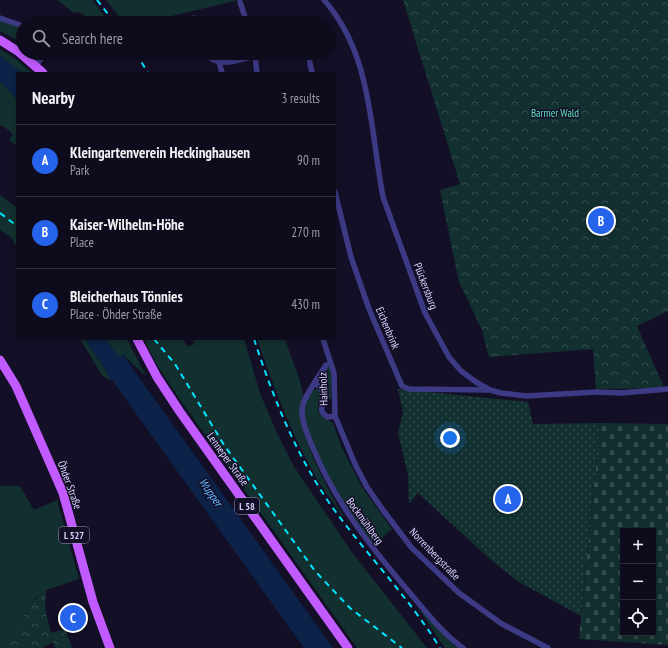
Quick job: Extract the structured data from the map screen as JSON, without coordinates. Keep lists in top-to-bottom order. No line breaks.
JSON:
{"streets":{"main road":["Lenneper Straße","Öhder Straße","L 58","L 527"],"street":["Plückersburg","Eichenbrink","Hainholz","Bockmühlberg","Norrenbergstraße"]},"crossings":[["Plückersburg","Eichenbrink"],["Hainholz","Norrenbergstraße"]],"water":["Wupper"],"parks":["Barmer Wald"],"page":{"search":"Search here","heading":["Nearby","3 results"],"list":[{"mark":"A","name":"Kleingartenverein Heckinghausen","note":"Park","value":"90 m"},{"mark":"B","name":"Kaiser-Wilhelm-Höhe","note":"Place","value":"270 m"},{"mark":"C","name":"Bleicherhaus Tönnies","note":"Place · Öhder Straße","value":"430 m"}],"pins":["B","A","C"],"map_buttons":["+","−"]}}
